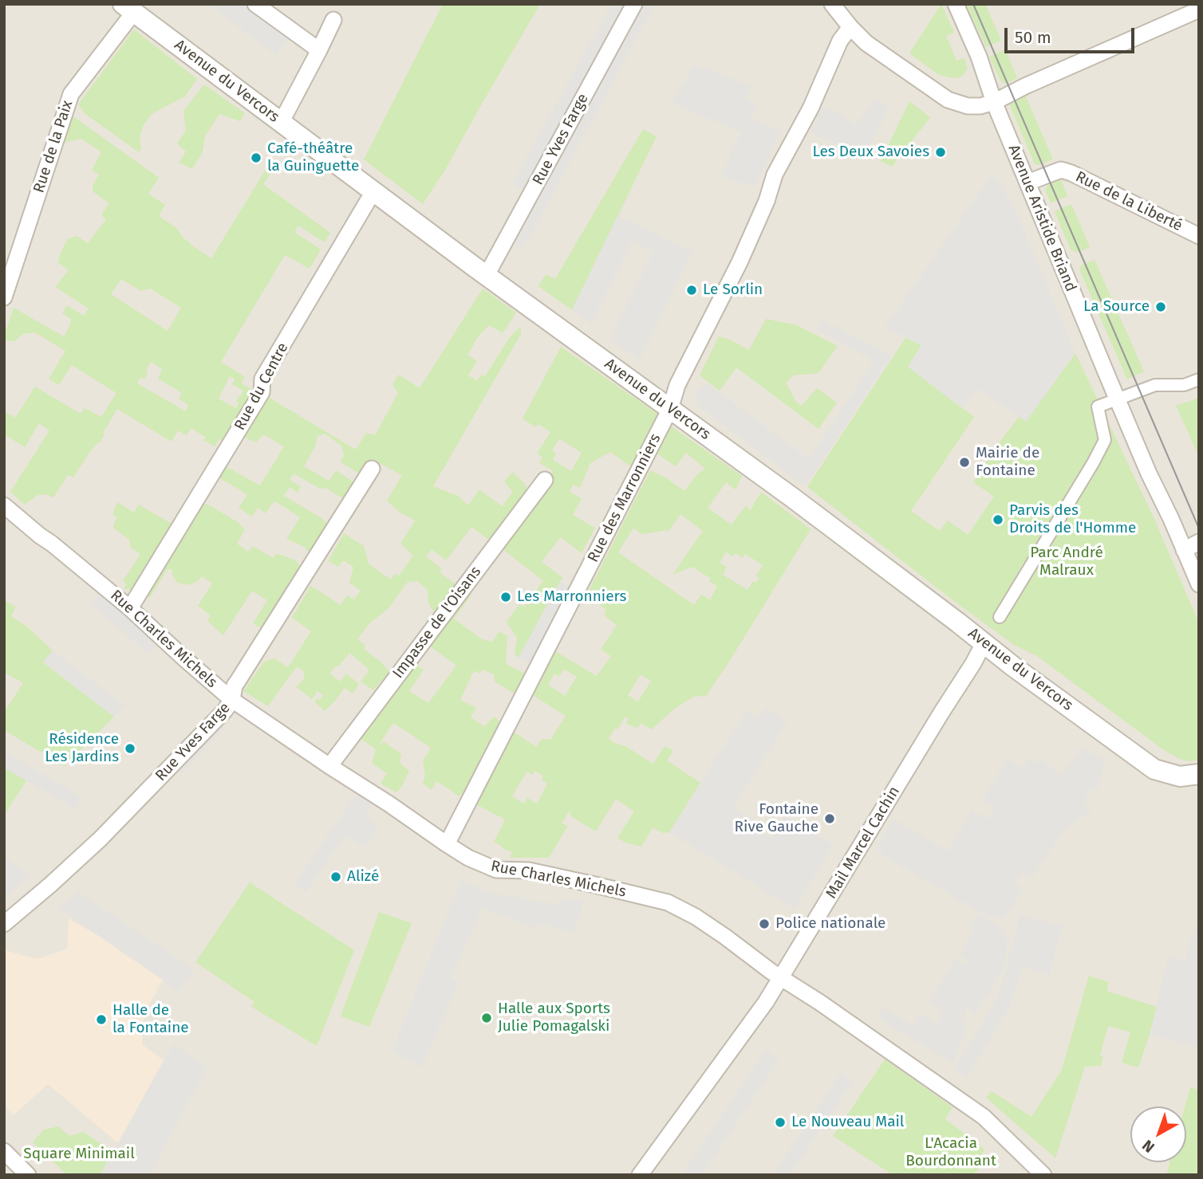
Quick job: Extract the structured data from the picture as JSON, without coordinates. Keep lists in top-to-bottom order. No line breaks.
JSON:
{"streets":{"street":["Avenue du Vercors","Rue Yves Farge","Rue de la Paix","Rue de la Liberté","Avenue Aristide Briand","Rue du Centre","Rue des Marronniers","Impasse de l'Oisans","Rue Charles Michels","Mail Marcel Cachin"]},"crossings":[["Avenue du Vercors","Rue Yves Farge"],["Avenue du Vercors","Rue de la Paix"],["Avenue du Vercors","Rue du Centre"],["Avenue du Vercors","Rue des Marronniers"],["Avenue du Vercors","Mail Marcel Cachin"],["Rue Yves Farge","Rue Charles Michels"],["Rue de la Liberté","Avenue Aristide Briand"],["Rue du Centre","Rue Charles Michels"],["Rue des Marronniers","Rue Charles Michels"],["Impasse de l'Oisans","Rue Charles Michels"],["Rue Charles Michels","Mail Marcel Cachin"]],"parks":["Parc André Malraux","L'Acacia Bourdonnant","Square Minimail"],"places":["Les Deux Savoies","Café-théâtre la Guinguette","Le Sorlin","La Source","Mairie de Fontaine","Parvis des Droits de l'Homme","Les Marronniers","Résidence Les Jardins","Fontaine Rive Gauche","Alizé","Police nationale","Halle aux Sports Julie Pomagalski","Halle de la Fontaine","Le Nouveau Mail"],"scale_bar":"50 m","north":"bottom left"}
